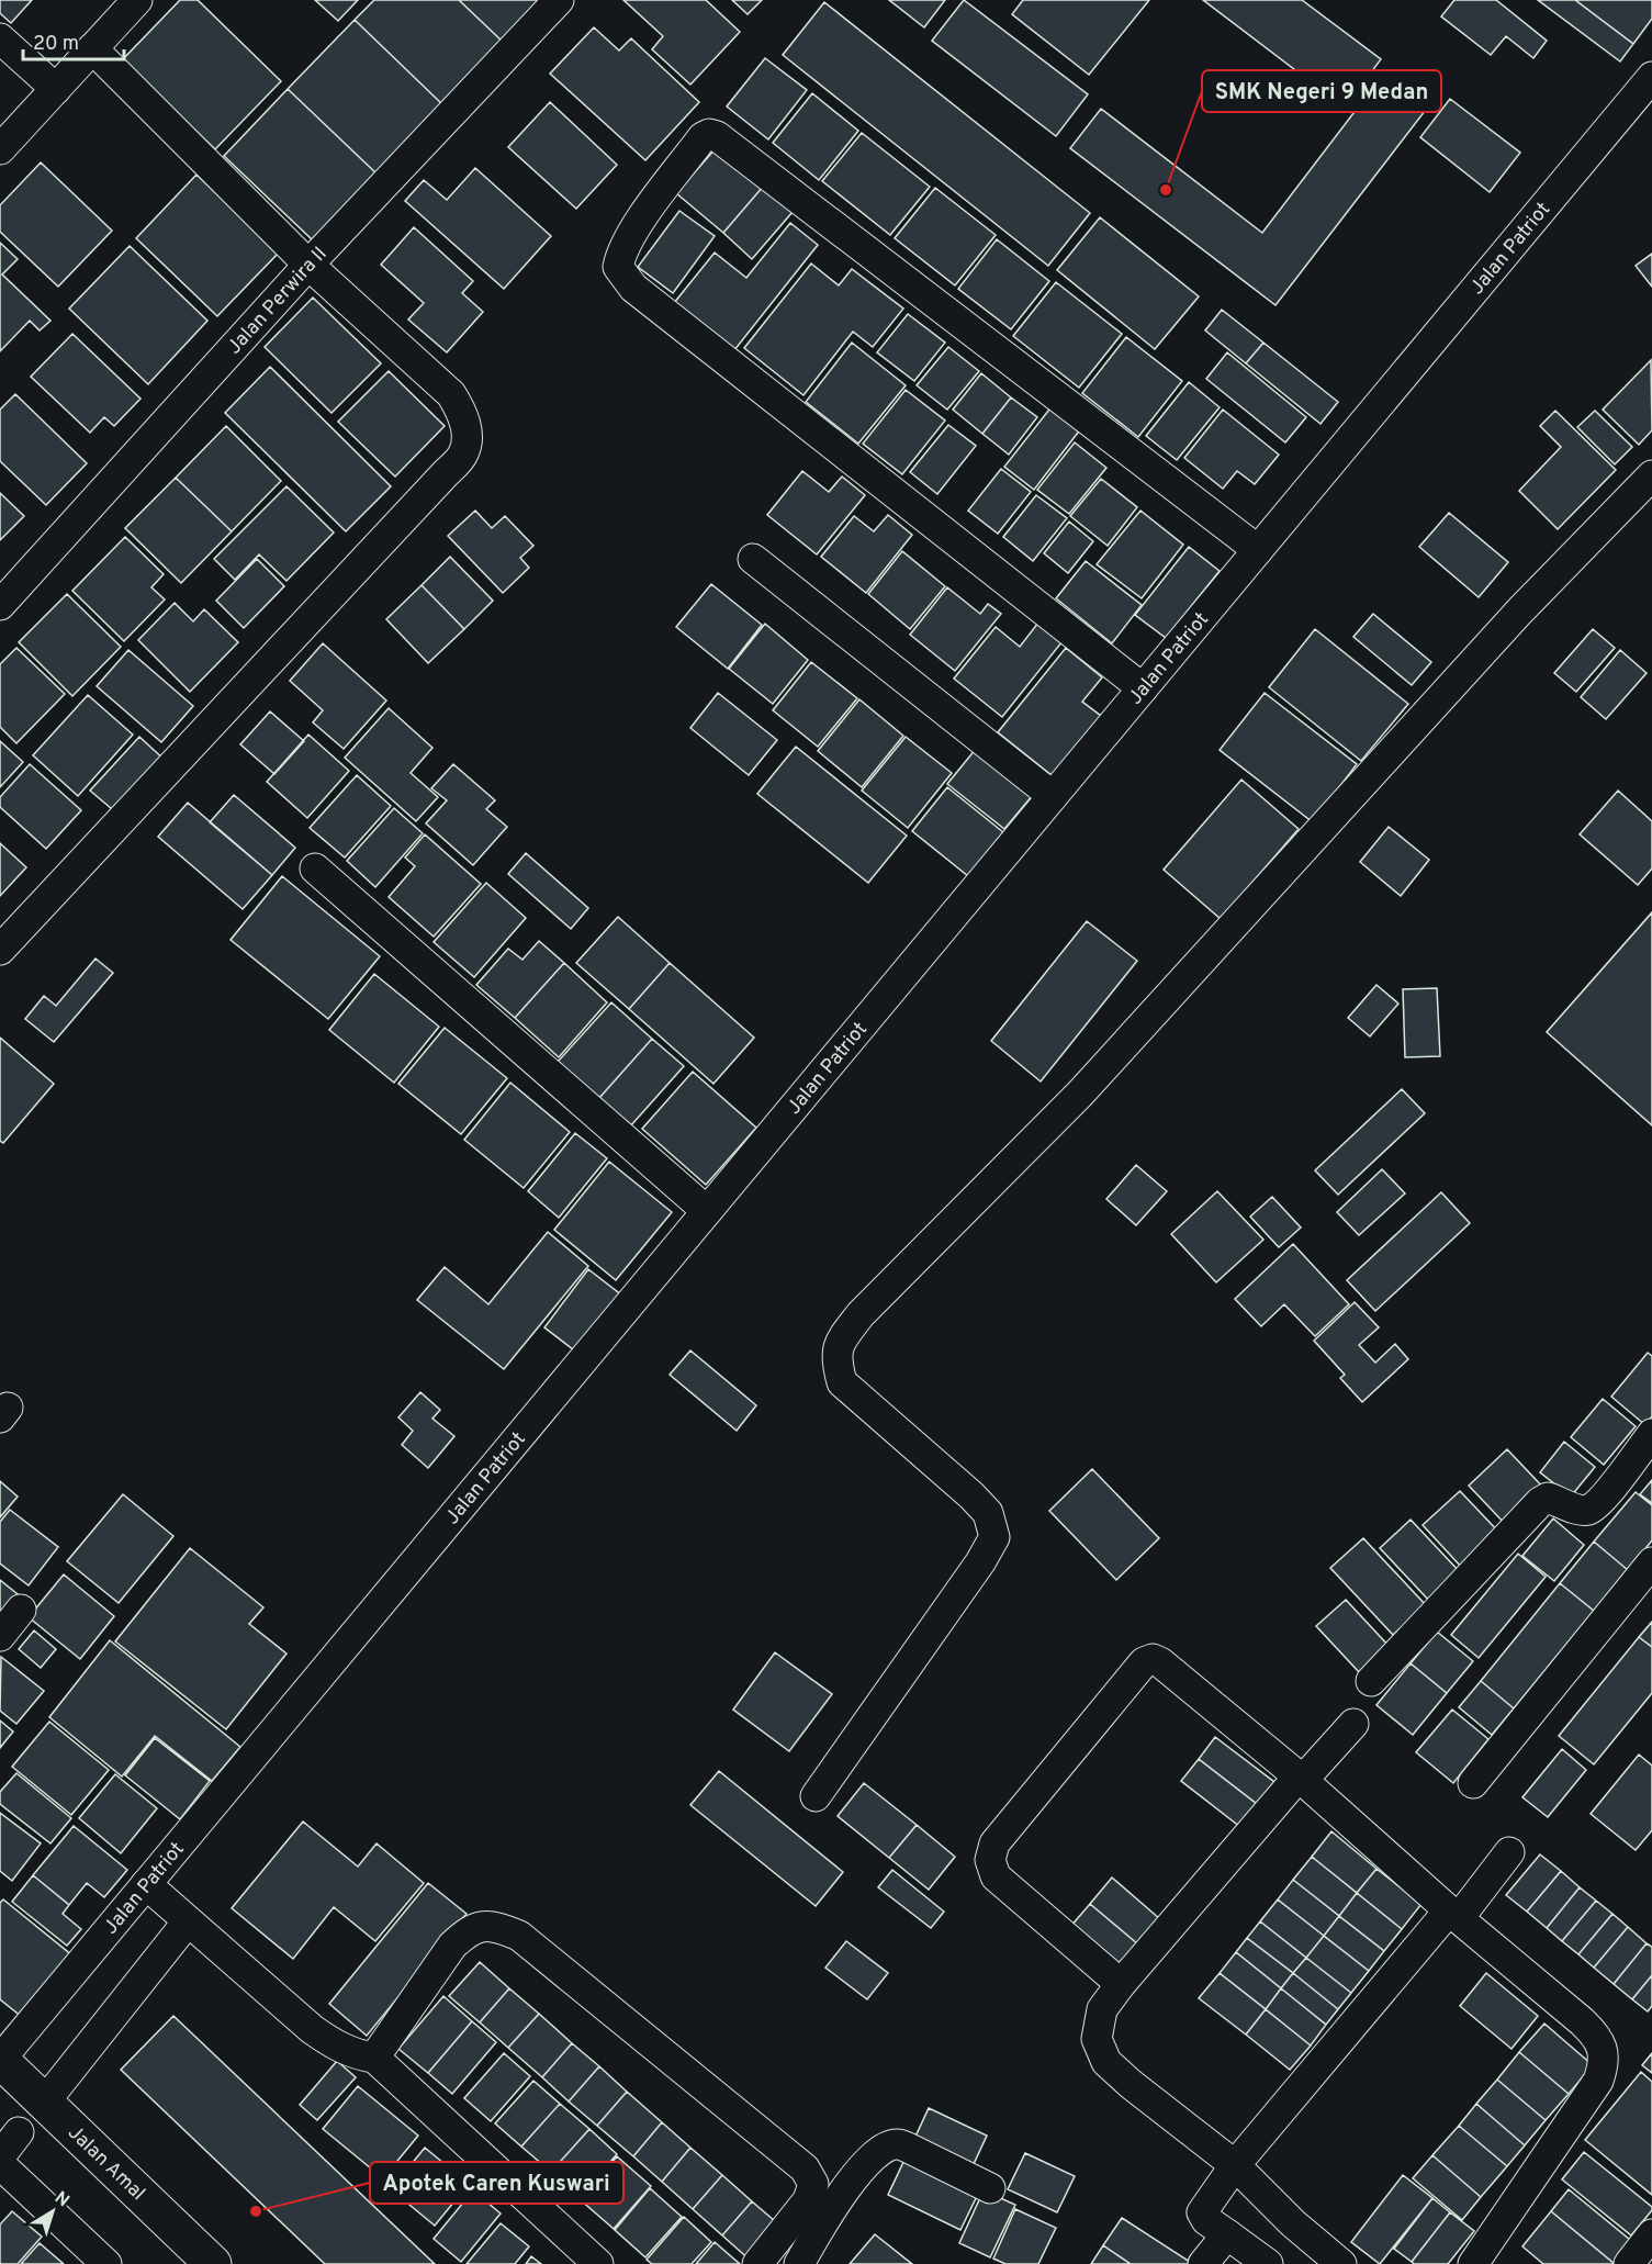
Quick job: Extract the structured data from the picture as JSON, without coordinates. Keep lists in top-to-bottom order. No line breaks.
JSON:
{"streets":{"street":["Jalan Patriot","Jalan Perwira II","Jalan Amal"]},"crossings":[["Jalan Patriot","Jalan Amal"]],"places":["SMK Negeri 9 Medan","Apotek Caren Kuswari"],"scale_bar":"20 m","north":"top right"}
